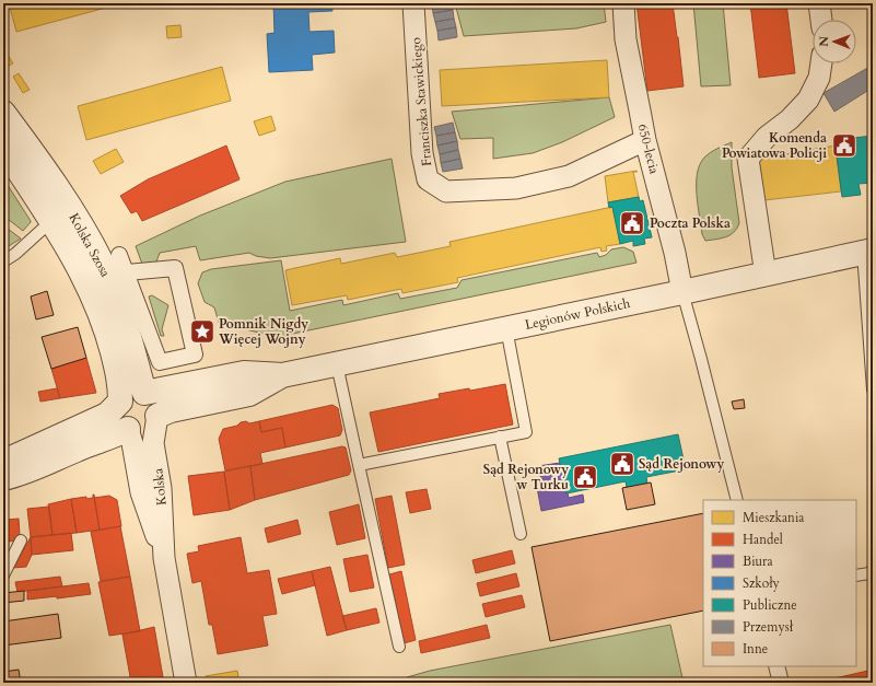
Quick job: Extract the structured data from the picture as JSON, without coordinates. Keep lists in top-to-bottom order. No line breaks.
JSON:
{"streets":{"street":["Franciszka Stawickiego","650-lecia","Kolska Szosa","Legionów Polskich","Kolska"]},"crossings":[["Franciszka Stawickiego","650-lecia"],["650-lecia","Legionów Polskich"],["Kolska Szosa","Legionów Polskich"],["Kolska Szosa","Kolska"],["Legionów Polskich","Kolska"]],"places":{"public building":["Komenda Powiatowa Policji","Poczta Polska","Sąd Rejonowy","Sąd Rejonowy w Turku"],"place":["Pomnik Nigdy Więcej Wojny"]},"legend":["Mieszkania","Handel","Biura","Szkoły","Publiczne","Przemysł","Inne"],"north":"left"}
